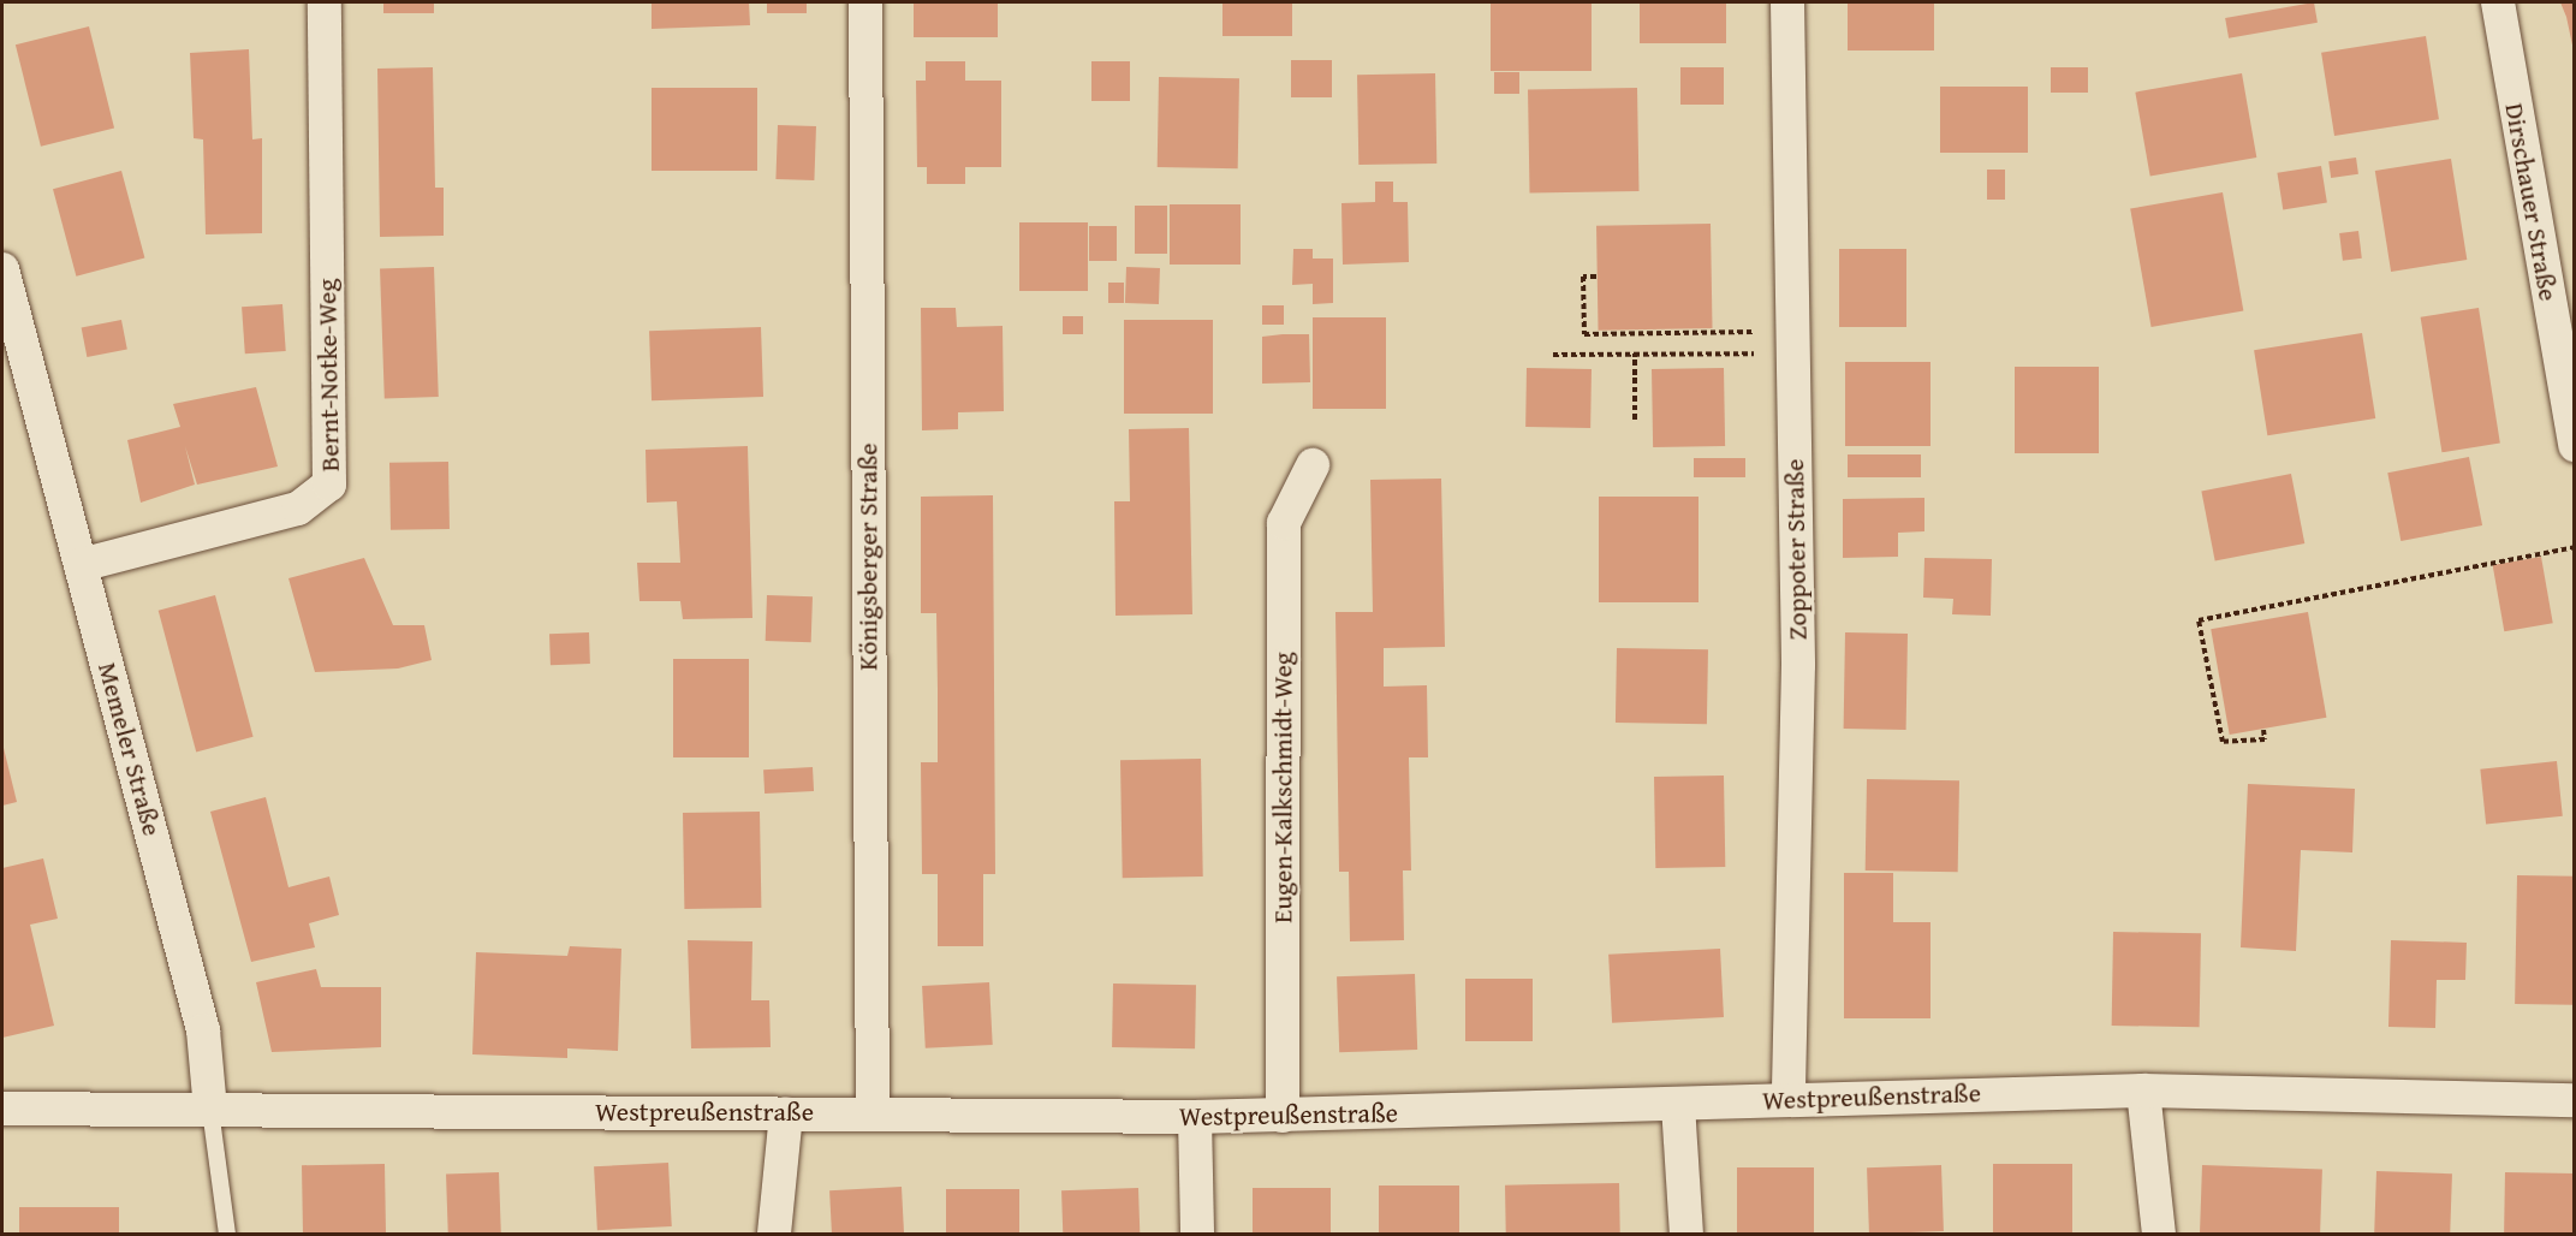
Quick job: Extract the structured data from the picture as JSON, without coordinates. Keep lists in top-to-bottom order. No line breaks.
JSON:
{"streets":{"street":["Dirschauer Straße","Bernt-Notke-Weg","Zoppoter Straße","Königsberger Straße","Memeler Straße","Eugen-Kalkschmidt-Weg","Westpreußenstraße"]},"crossings":[["Bernt-Notke-Weg","Memeler Straße"],["Zoppoter Straße","Westpreußenstraße"],["Königsberger Straße","Westpreußenstraße"],["Memeler Straße","Westpreußenstraße"],["Eugen-Kalkschmidt-Weg","Westpreußenstraße"]]}
